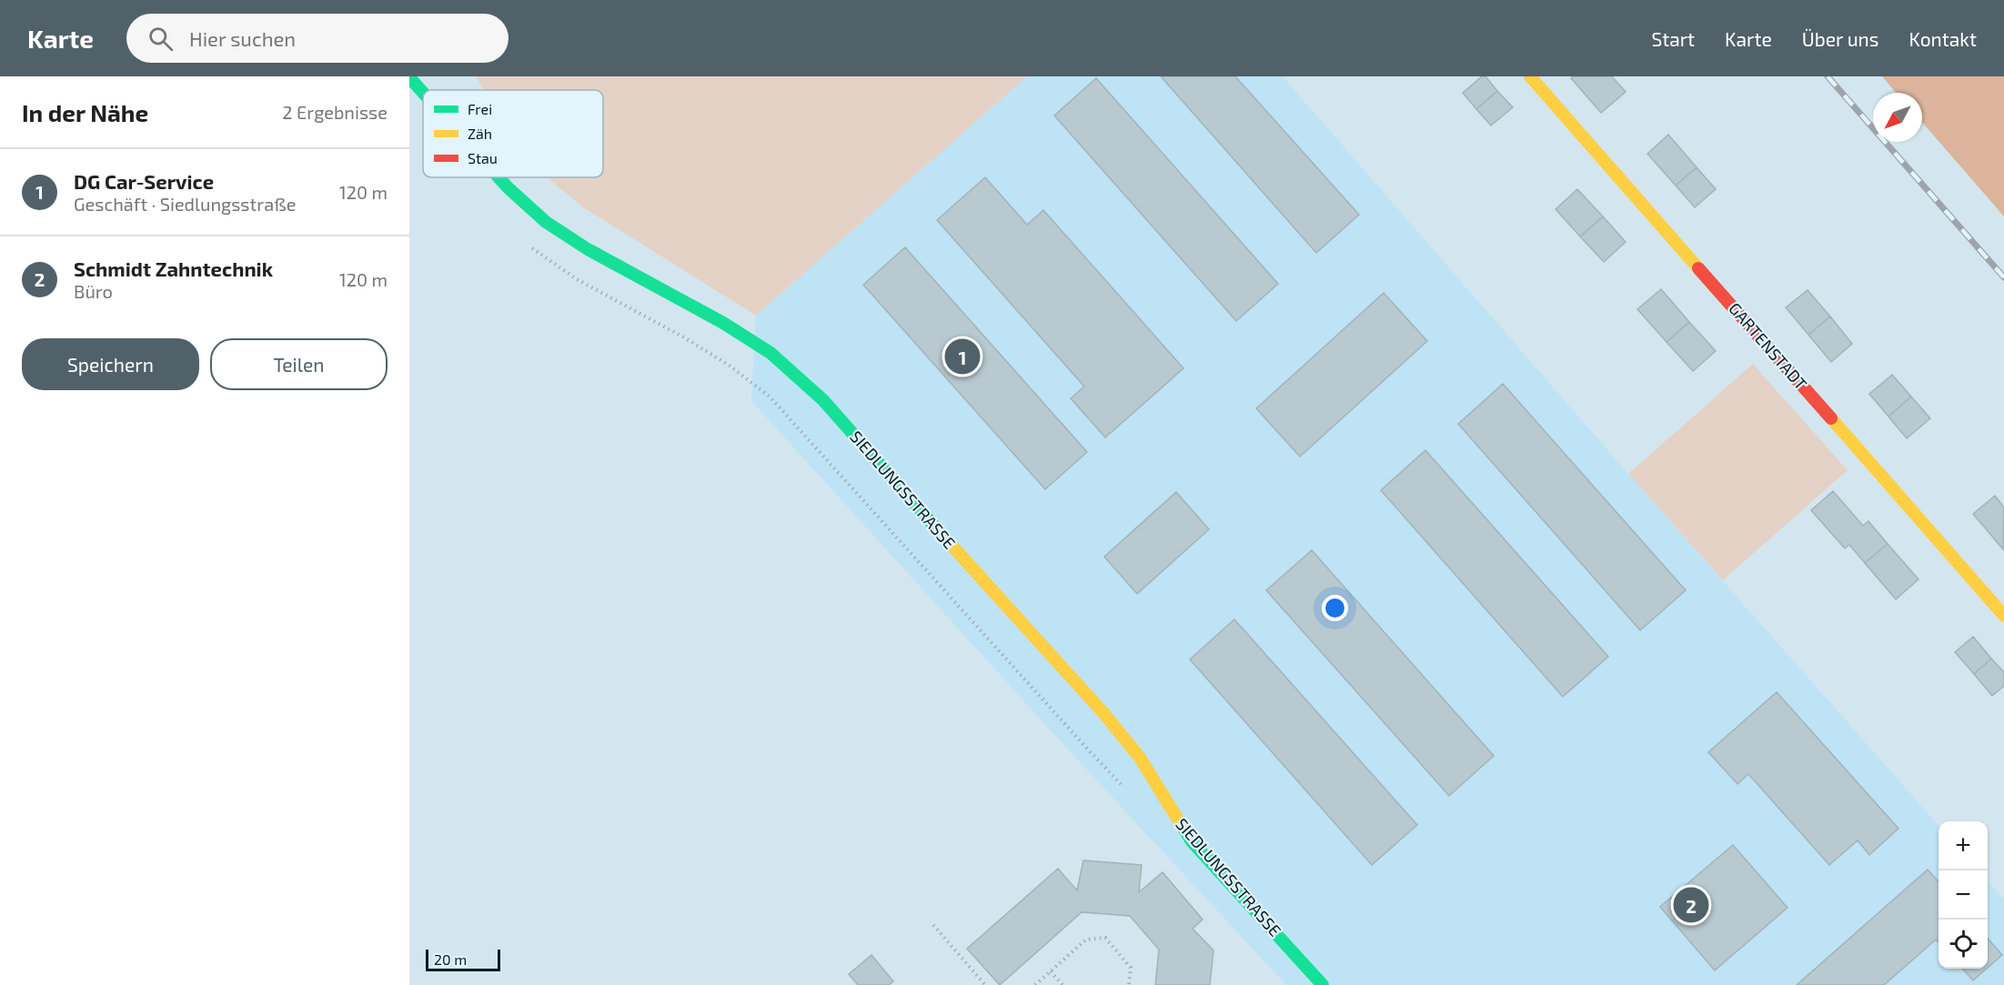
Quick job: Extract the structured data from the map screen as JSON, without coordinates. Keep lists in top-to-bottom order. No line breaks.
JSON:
{"streets":{"street":["GARTENSTADT","SIEDLUNGSSTRASSE"]},"legend":["Frei","Zäh","Stau"],"scale_bar":"20 m","north":"bottom left","page":{"header":"Karte","search":"Hier suchen","nav":["Start","Karte","Über uns","Kontakt"],"heading":["In der Nähe","2 Ergebnisse"],"list":[{"mark":"1","name":"DG Car-Service","note":"Geschäft · Siedlungsstraße","value":"120 m"},{"mark":"2","name":"Schmidt Zahntechnik","note":"Büro","value":"120 m"}],"buttons":["Speichern","Teilen"],"pins":["1","2"],"map_buttons":["+","−"],"scale":"20 m"}}
